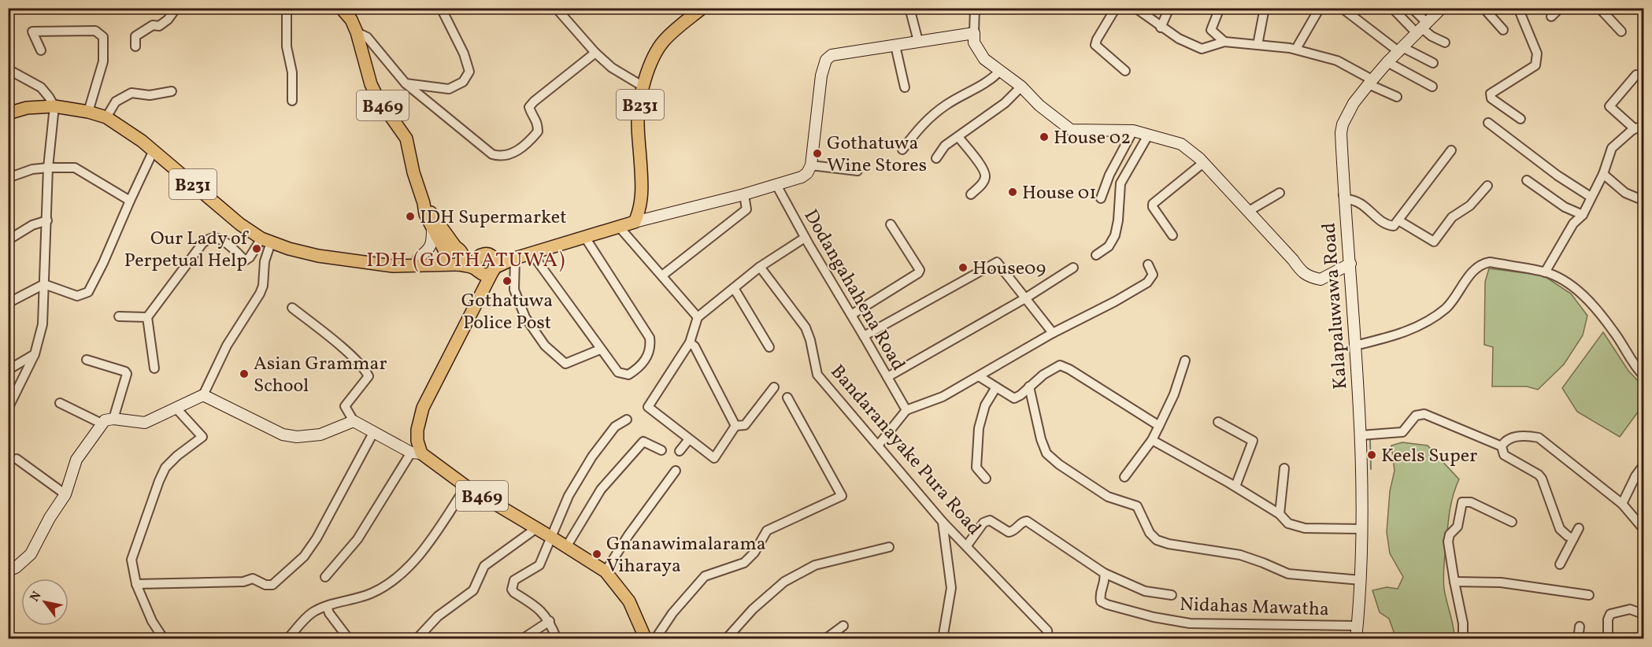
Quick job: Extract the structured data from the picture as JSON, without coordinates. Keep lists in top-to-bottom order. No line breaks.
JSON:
{"streets":{"main road":["B231","B469"],"street":["Dodangahahena Road","Kalapaluwawa Road","Bandaranayake Pura Road","Nidahas Mawatha"]},"crossings":[["B231","B469"],["Kalapaluwawa Road","Nidahas Mawatha"]],"districts":["IDH (GOTHATUWA)"],"places":["House 02","Gothatuwa Wine Stores","House 01","IDH Supermarket","Our Lady of Perpetual Help","House09","Gothatuwa Police Post","Asian Grammar School","Keels Super","Gnanawimalarama Viharaya"],"north":"top left"}
